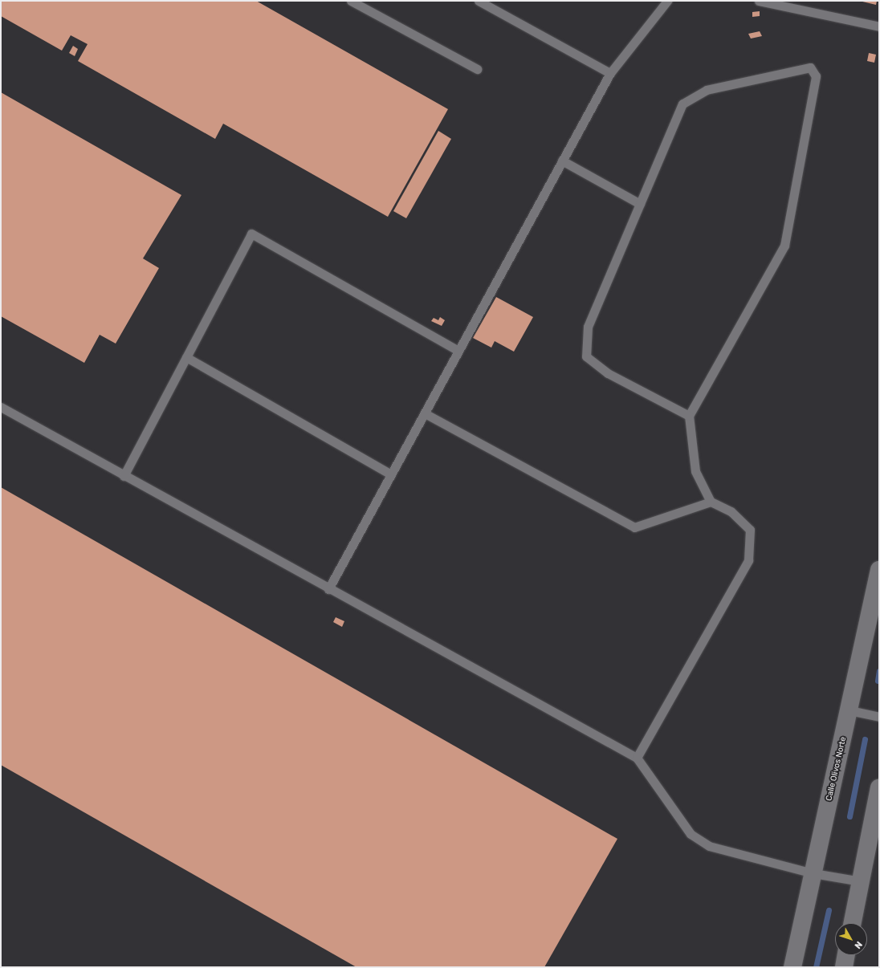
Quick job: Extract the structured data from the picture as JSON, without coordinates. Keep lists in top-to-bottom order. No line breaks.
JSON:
{"streets":{"main road":["Calle Olivos Norte"]},"north":"bottom right"}
